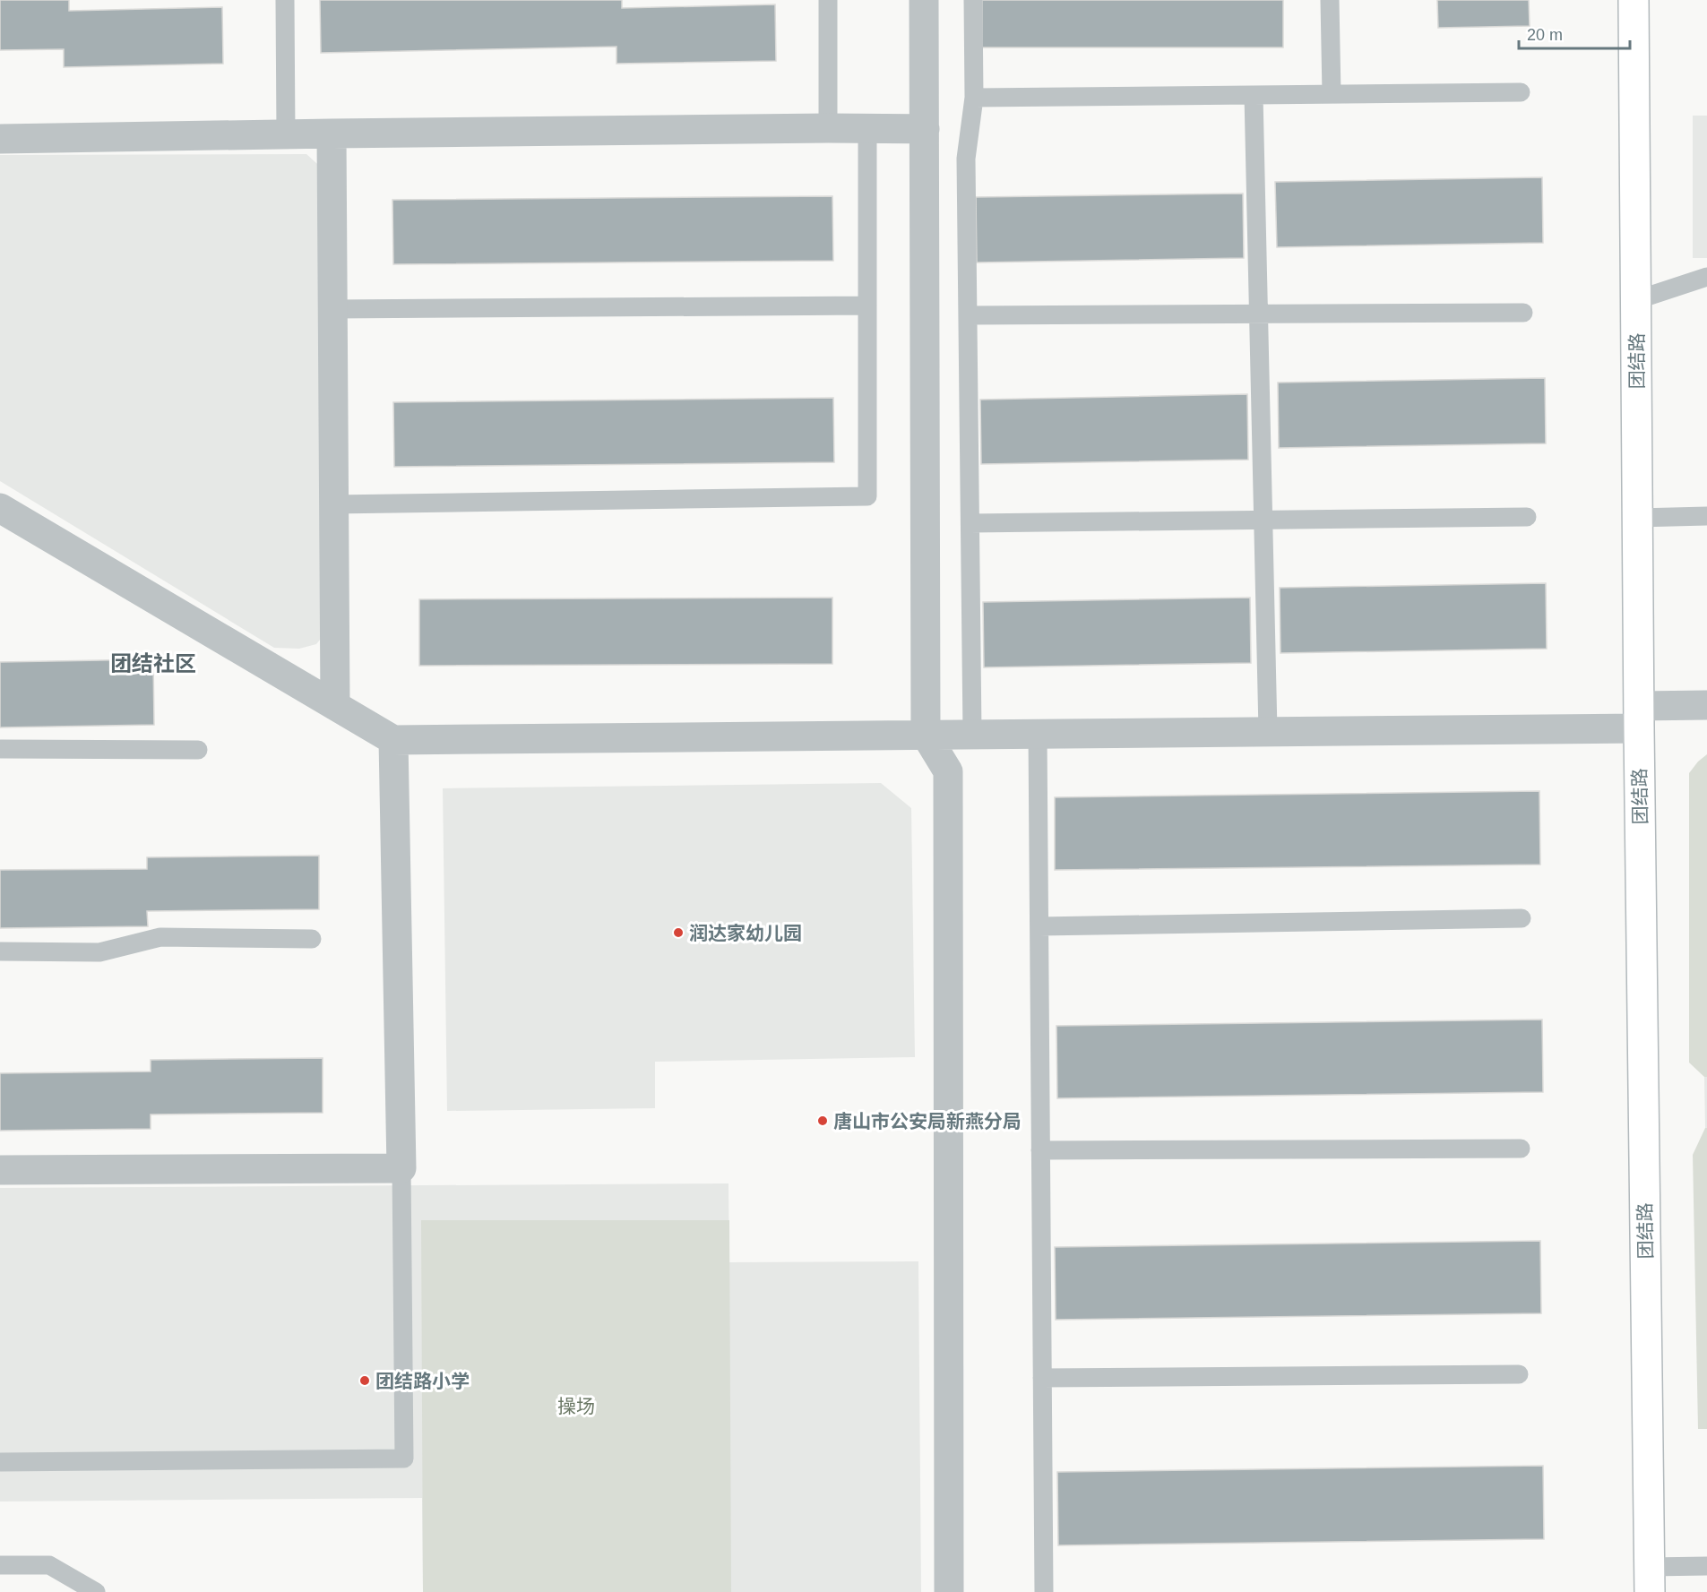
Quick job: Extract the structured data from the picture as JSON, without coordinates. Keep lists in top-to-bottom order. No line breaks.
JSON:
{"streets":{"street":["团结路"]},"districts":["团结社区"],"parks":["操场"],"places":["润达家幼儿园","唐山市公安局新燕分局","团结路小学"],"scale_bar":"20 m"}
